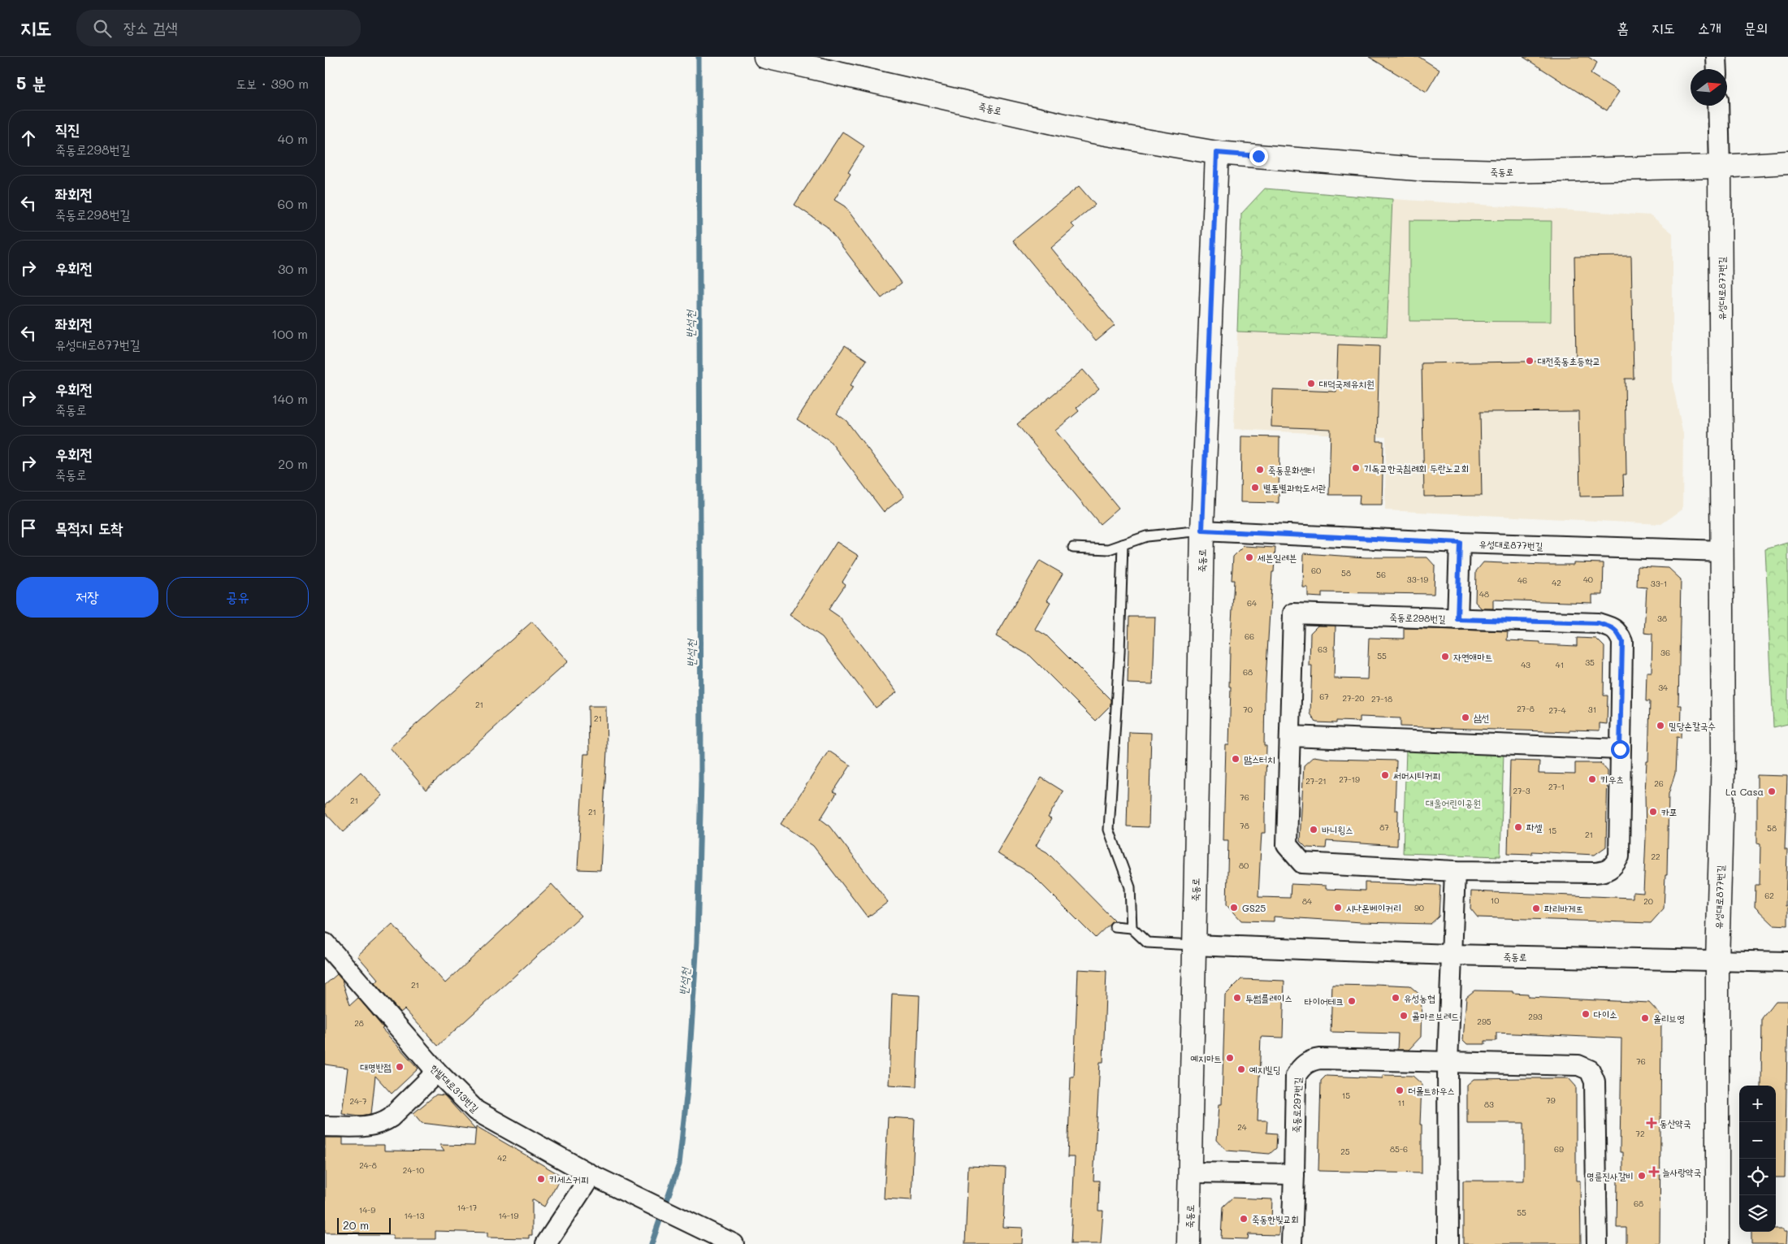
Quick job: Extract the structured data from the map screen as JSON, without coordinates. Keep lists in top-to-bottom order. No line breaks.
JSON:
{"streets":{"street":["죽동로","유성대로877번길","죽동로298번길","한밭대로313번길","죽동로297번길"]},"crossings":[["죽동로","유성대로877번길"]],"water":["반석천"],"parks":["대울어린이공원"],"places":{"other":["대전죽동초등학교","대덕국제유치원","기독교한국침례회 두란노교회","죽동문화센터","별똥별과학도서관","세븐일레븐","자연애마트","삼선","밀당손칼국수","맘스터치","써머시티커피","키우츠","La Casa","카포","파셀","바니윙스","GS25","시나몬베이커리","파리바게뜨","투썸플레이스","유성농협","타이어테크","다이소","콜마르브레드","올리브영","예지마트","대명반점","예지빌딩","더몰트하우스","명륜진사갈비","키세스커피","죽동한빛교회"],"health":["동산약국","늘사랑약국"]},"house_numbers":["60","58","56","33-19","40","46","42","33-1","48","64","38","66","63","36","55","35","43","41","68","34","67","27-20","27-18","21","27-8","70","31","27-4","21","27-19","27-21","26","27-1","27-3","76","21","21","78","87","58","15","21","22","80","62","10","84","20","90","21","293","295","28","76","15","79","24-7","11","83","24","72","85-6","69","25","42","24-8","24-10","68","14-17","14-9","55","14-13","14-19"],"scale_bar":"20 m","north":"right","page":{"header":"지도","search":"장소 검색","nav":["홈","지도","소개","문의"],"heading":["5 분","도보 · 390 m"],"list":[["직진","죽동로298번길","40 m"],["좌회전","죽동로298번길","60 m"],["우회전","30 m"],["좌회전","유성대로877번길","100 m"],["우회전","죽동로","140 m"],["우회전","죽동로","20 m"],"목적지 도착"],"buttons":["저장","공유"],"map_buttons":["+","−"],"scale":"20 m"}}
